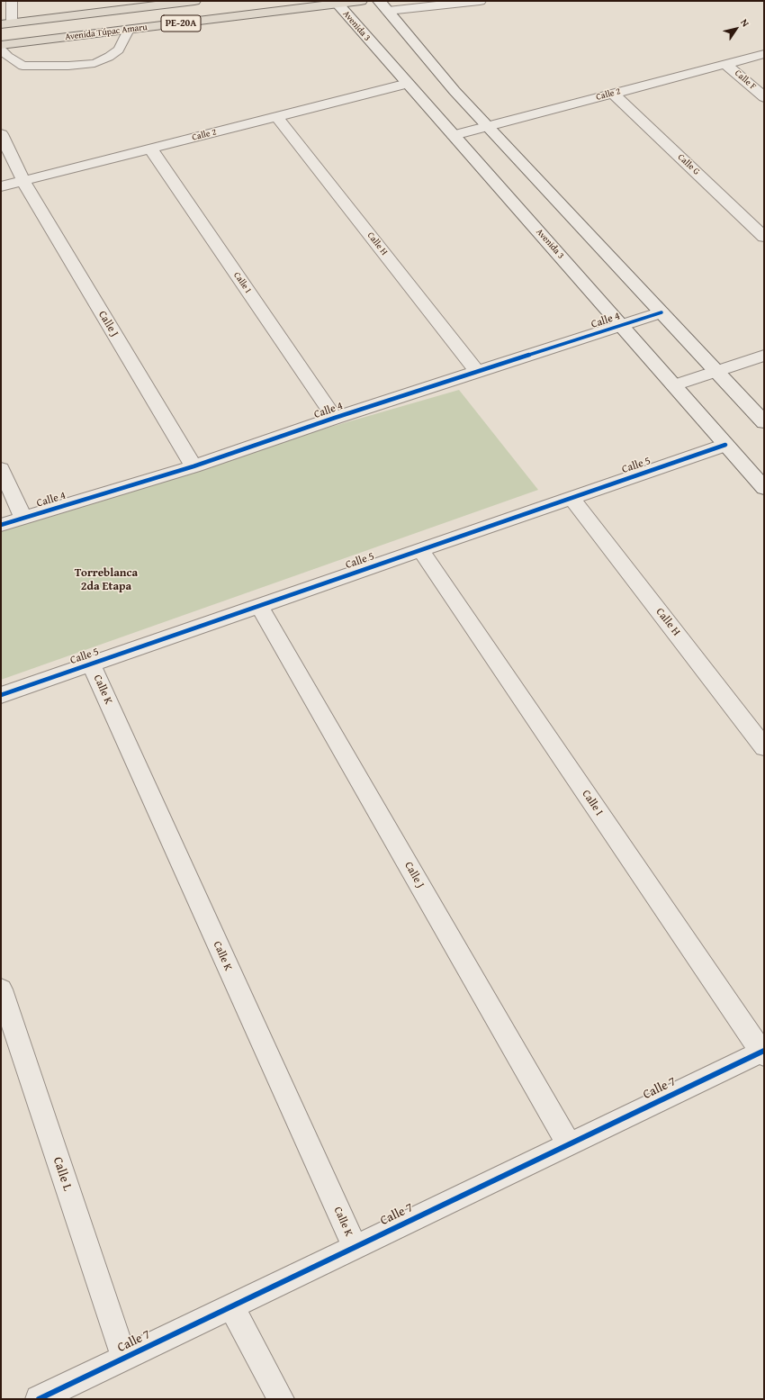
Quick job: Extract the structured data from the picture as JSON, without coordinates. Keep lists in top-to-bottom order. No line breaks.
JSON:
{"streets":{"highway":["PE-20A","Avenida Túpac Amaru"],"street":["Avenida 3","Calle F","Calle 2","Calle G","Calle H","Calle I","Calle 4","Calle J","Calle 5","Calle K","Calle 7","Calle L"]},"crossings":[["Avenida 3","Avenida Túpac Amaru"],["Avenida 3","Calle 2"],["Avenida 3","Calle 4"],["Avenida 3","Calle 5"],["Calle F","Calle 2"],["Calle 2","Calle G"],["Calle 2","Calle H"],["Calle 2","Calle I"],["Calle 2","Calle J"],["Calle H","Calle 4"],["Calle H","Calle 5"],["Calle I","Calle 4"],["Calle I","Calle 5"],["Calle I","Calle 7"],["Calle 4","Calle J"],["Calle J","Calle 5"],["Calle J","Calle 7"],["Calle 5","Calle K"],["Calle K","Calle 7"],["Calle 7","Calle L"]],"districts":["Torreblanca 2da Etapa"],"north":"top right"}
